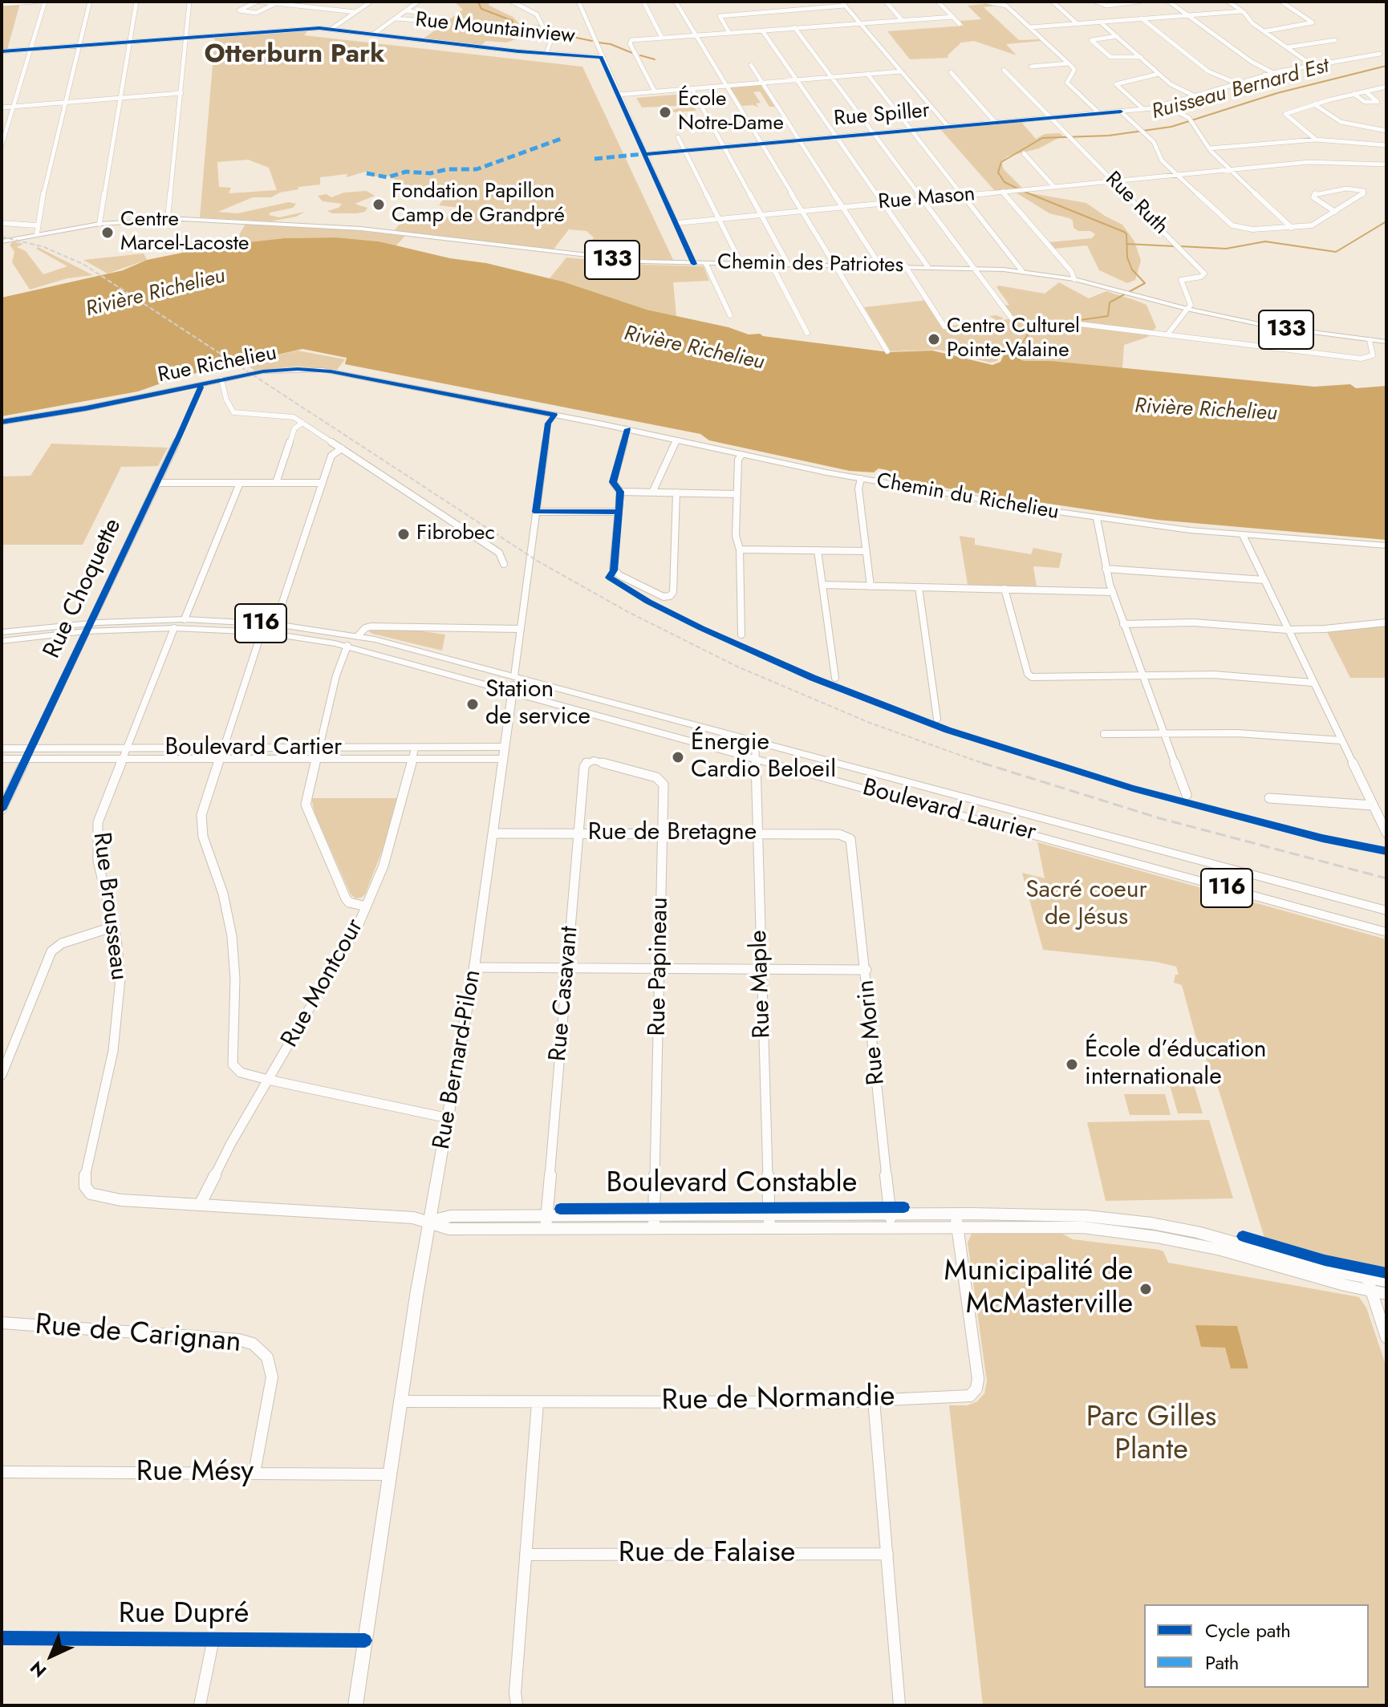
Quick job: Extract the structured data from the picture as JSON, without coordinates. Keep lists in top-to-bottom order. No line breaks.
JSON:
{"streets":{"main road":["133","Chemin des Patriotes","Rue Richelieu","Chemin du Richelieu","116","Boulevard Laurier","Rue Bernard-Pilon"],"street":["Rue Mountainview","Rue Spiller","Rue Mason","Rue Ruth","Rue Choquette","Boulevard Cartier","Rue de Bretagne","Rue Brousseau","Rue Papineau","Rue Montcour","Rue Maple","Rue Casavant","Rue Morin","Boulevard Constable","Rue de Carignan","Rue de Normandie","Rue Mésy","Rue de Falaise","Rue Dupré"]},"crossings":[["Rue Spiller","Rue Ruth"],["Rue Mason","Rue Ruth"],["Rue Ruth","Chemin des Patriotes"],["133","Chemin des Patriotes"],["Rue Richelieu","Chemin du Richelieu"],["Rue Richelieu","Rue Choquette"],["Rue Richelieu","Rue Bernard-Pilon"],["Chemin du Richelieu","Rue Bernard-Pilon"],["Rue Choquette","116"],["Rue Choquette","Boulevard Cartier"],["116","Boulevard Laurier"],["116","Rue Brousseau"],["116","Rue Bernard-Pilon"],["Boulevard Cartier","Rue Brousseau"],["Boulevard Cartier","Rue Montcour"],["Boulevard Cartier","Rue Bernard-Pilon"],["Boulevard Laurier","Rue Maple"],["Boulevard Laurier","Rue Bernard-Pilon"],["Rue de Bretagne","Rue Papineau"],["Rue de Bretagne","Rue Maple"],["Rue de Bretagne","Rue Casavant"],["Rue de Bretagne","Rue Morin"],["Rue de Bretagne","Rue Bernard-Pilon"],["Rue Brousseau","Rue Montcour"],["Rue Papineau","Rue Casavant"],["Rue Papineau","Boulevard Constable"],["Rue Maple","Boulevard Constable"],["Rue Casavant","Boulevard Constable"],["Rue Morin","Boulevard Constable"],["Rue Bernard-Pilon","Boulevard Constable"],["Rue Bernard-Pilon","Rue de Normandie"],["Rue Bernard-Pilon","Rue Mésy"],["Rue Bernard-Pilon","Rue Dupré"],["Boulevard Constable","Rue de Normandie"],["Rue de Carignan","Rue Mésy"]],"districts":["Otterburn Park"],"water":["Ruisseau Bernard Est","Rivière Richelieu"],"parks":["Sacré coeur de Jésus","Parc Gilles Plante"],"places":["École Notre-Dame","Fondation Papillon Camp de Grandpré","Centre Marcel-Lacoste","Centre Culturel Pointe-Valaine","Fibrobec","Station de service","Énergie Cardio Beloeil","École d’éducation internationale","Municipalité de McMasterville"],"legend":["Cycle path","Path"],"north":"bottom left"}
